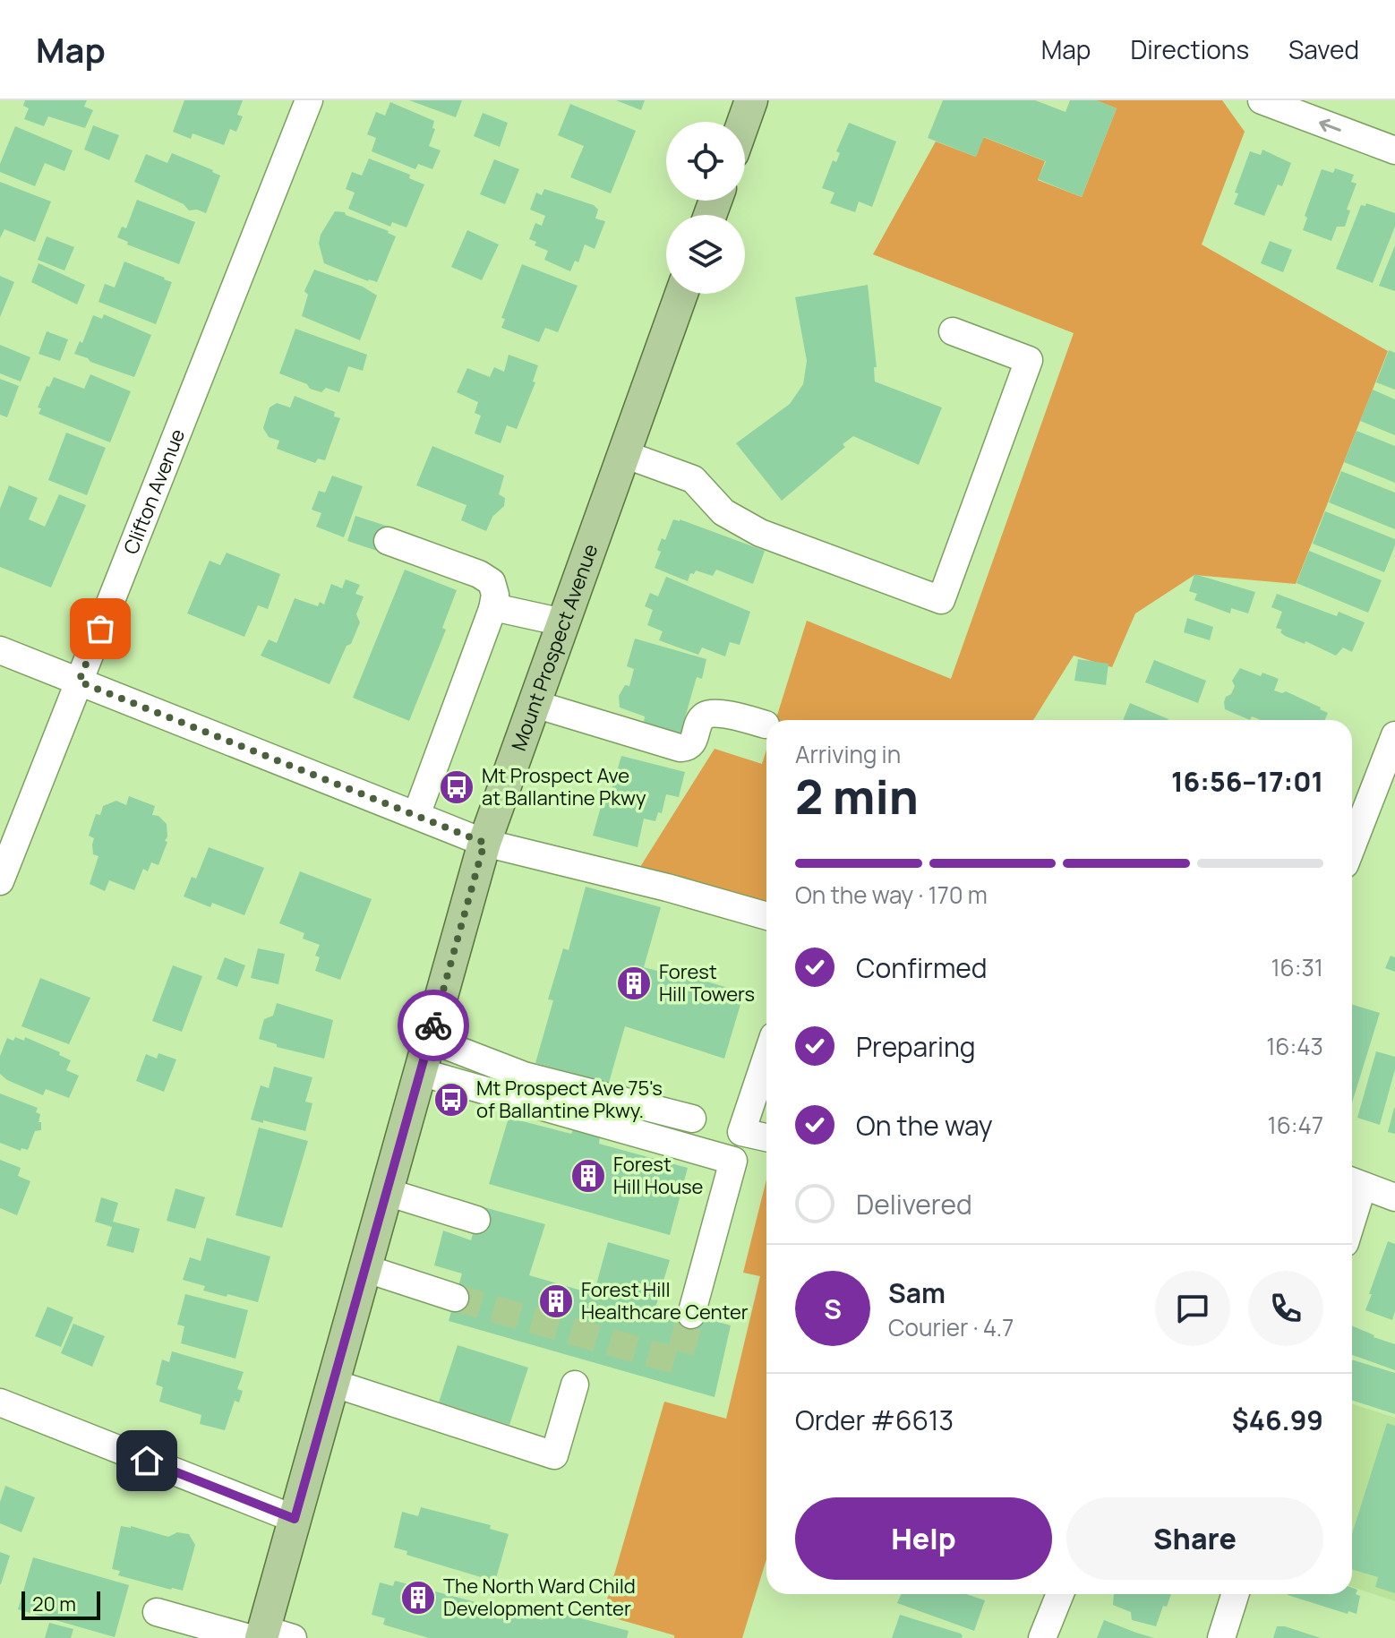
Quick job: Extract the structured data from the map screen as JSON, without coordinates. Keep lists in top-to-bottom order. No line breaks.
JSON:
{"streets":{"main road":["Mount Prospect Avenue"],"street":["Clifton Avenue"]},"places":{"bus stop":["Mt Prospect Ave at Ballantine Pkwy","Mt Prospect Ave 75's of Ballantine Pkwy."],"building":["Forest Hill Towers","Forest Hill House","Forest Hill Healthcare Center","The North Ward Child Development Center"]},"scale_bar":"20 m","page":{"header":"Map","nav":["Map","Directions","Saved"],"heading":["2 min","Arriving in","16:56–17:01"],"panel":["Sam","Courier · 4.7","Order #6613","$46.99"],"bar":"On the way · 170 m","list":[["Confirmed","16:31"],["Preparing","16:43"],["On the way","16:47"],"Delivered"],"round":"S","buttons":["Help","Share"],"scale":"20 m"}}
